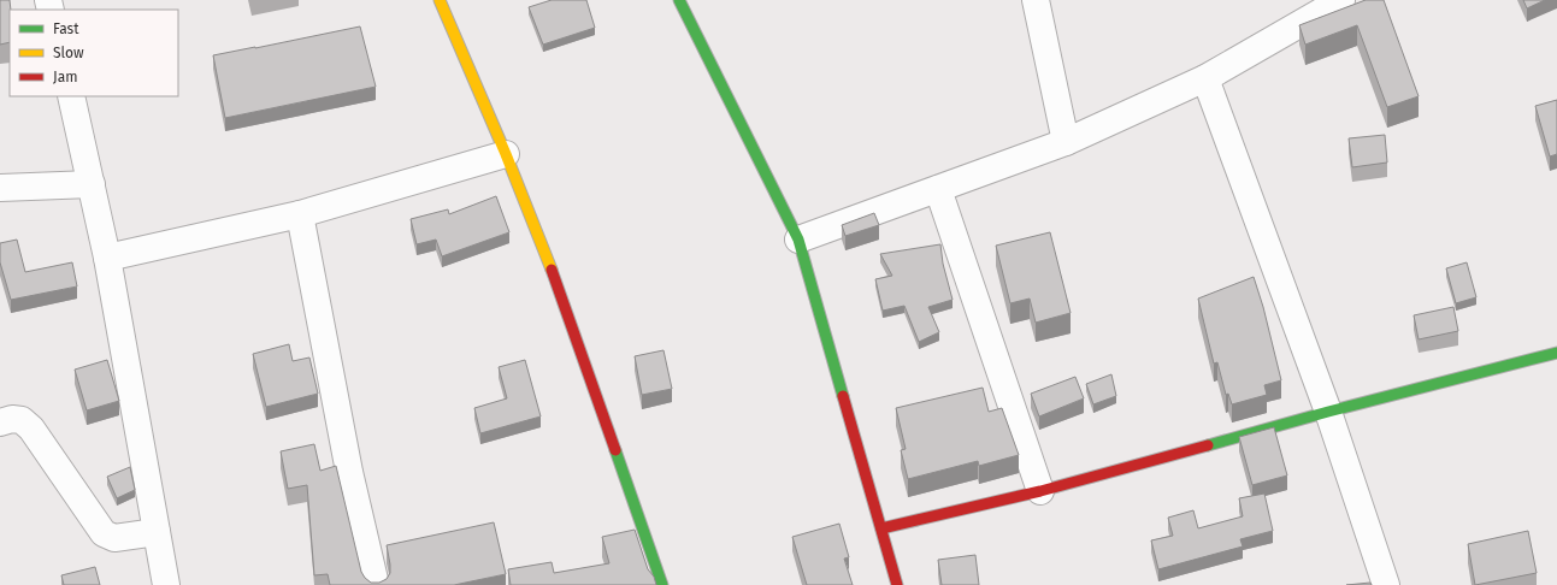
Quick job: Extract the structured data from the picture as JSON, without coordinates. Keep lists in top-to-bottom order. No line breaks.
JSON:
{"legend":["Fast","Slow","Jam"]}
